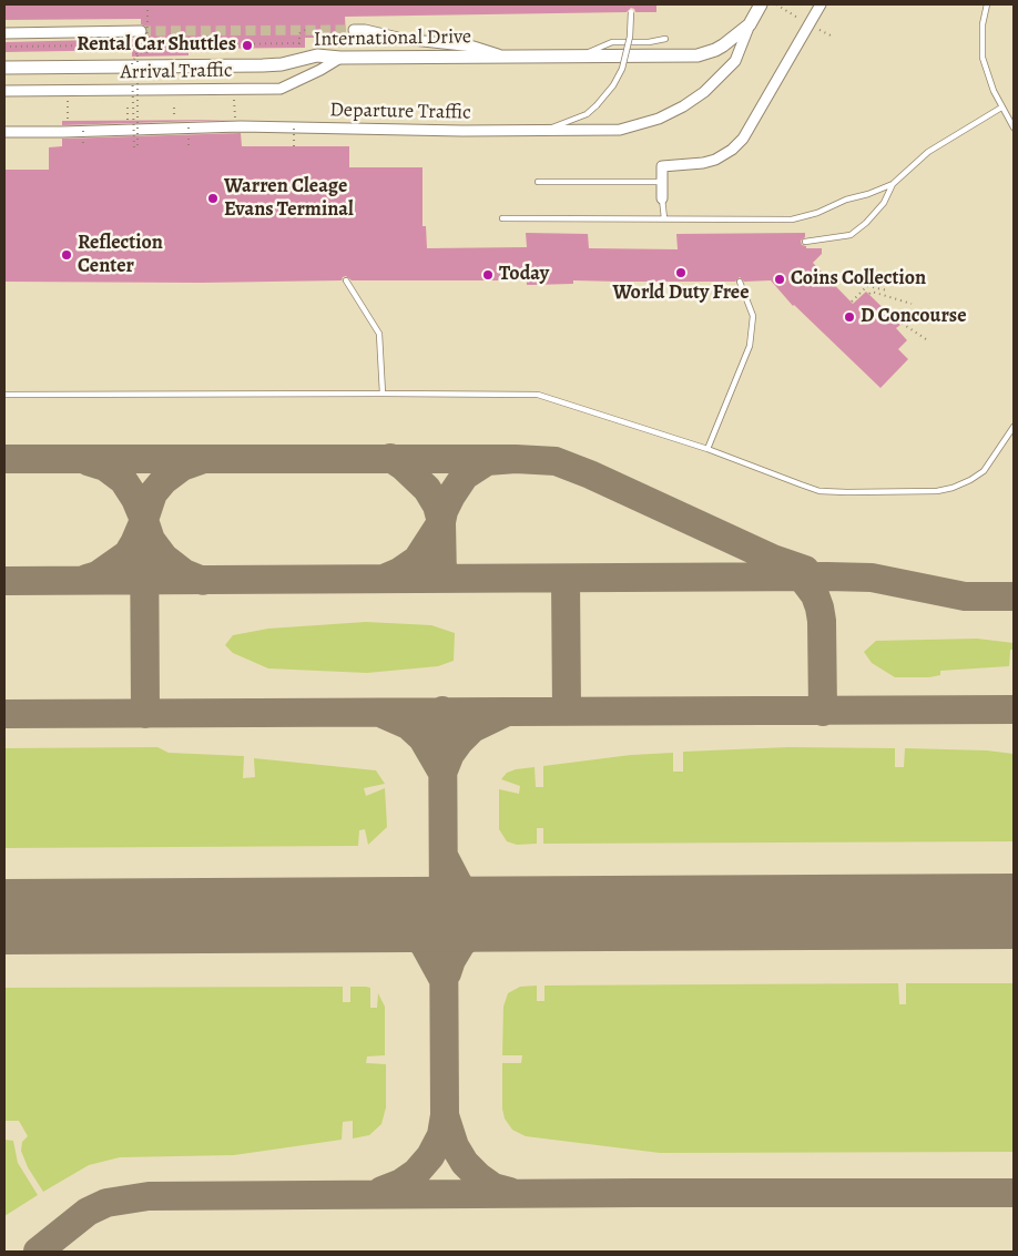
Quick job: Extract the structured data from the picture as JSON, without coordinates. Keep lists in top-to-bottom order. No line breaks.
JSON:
{"streets":{"street":["International Drive","Arrival Traffic","Departure Traffic"]},"crossings":[["International Drive","Arrival Traffic"],["International Drive","Departure Traffic"]],"places":["Rental Car Shuttles","Warren Cleage Evans Terminal","Reflection Center","World Duty Free","Today","Coins Collection","D Concourse"]}
